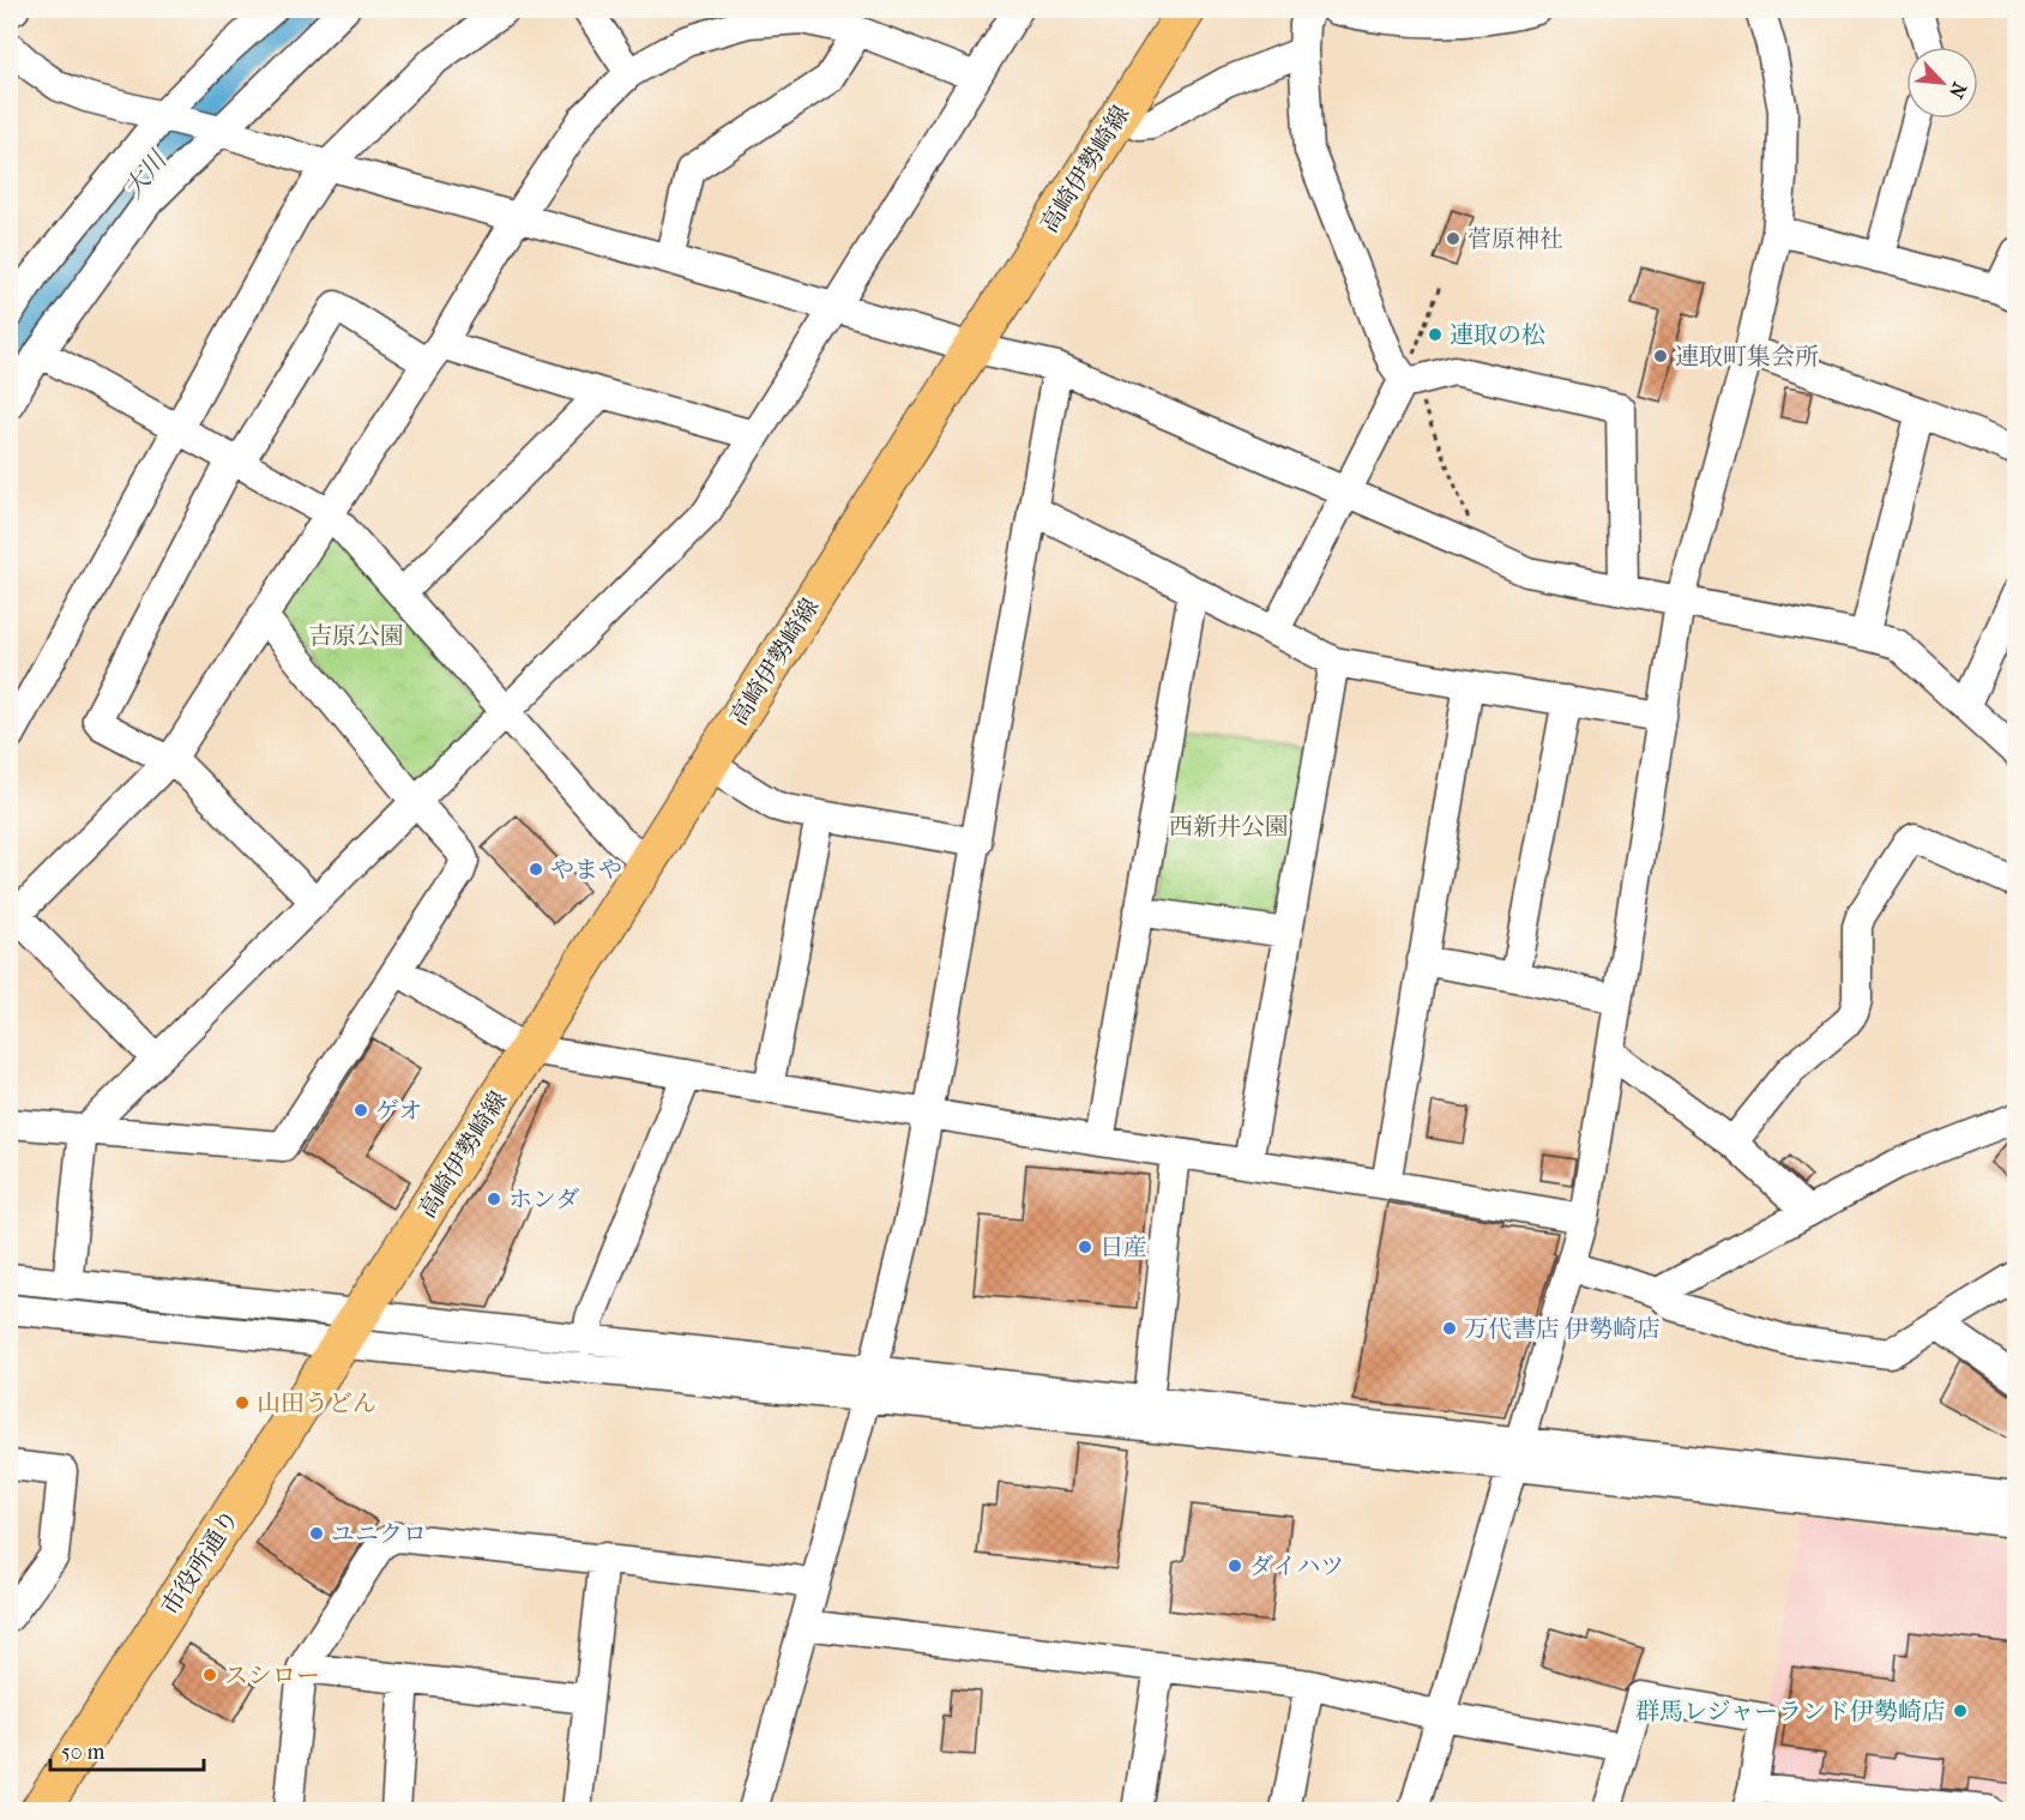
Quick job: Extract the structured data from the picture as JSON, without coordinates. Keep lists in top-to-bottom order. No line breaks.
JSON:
{"streets":{"main road":["高崎伊勢崎線","市役所通り"]},"crossings":[["高崎伊勢崎線","市役所通り"]],"water":["大川"],"parks":["吉原公園","西新井公園"],"places":["菅原神社","連取の松","連取町集会所","やまや","ゲオ","ホンダ","日産","万代書店 伊勢崎店","山田うどん","ユニクロ","ダイハツ","スシロー","群馬レジャーランド伊勢崎店"],"scale_bar":"50 m","north":"bottom right"}
